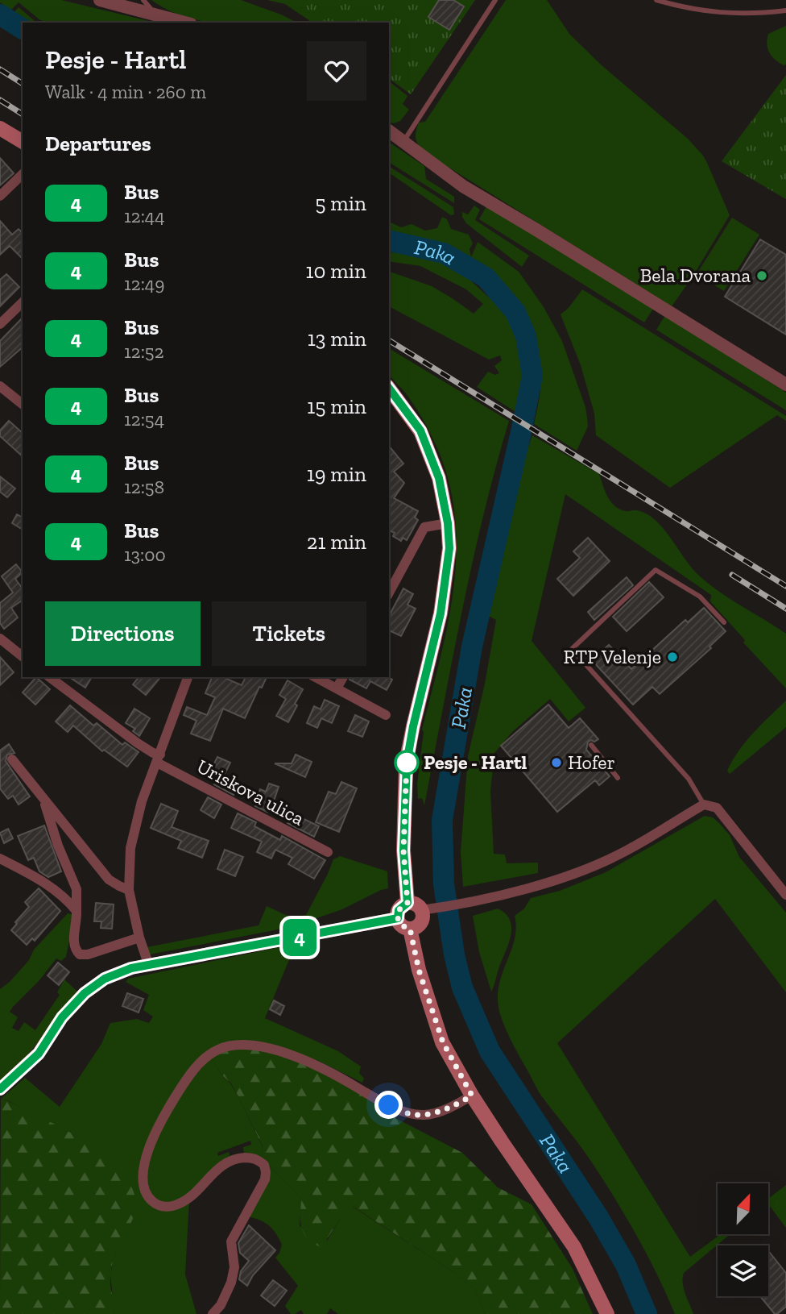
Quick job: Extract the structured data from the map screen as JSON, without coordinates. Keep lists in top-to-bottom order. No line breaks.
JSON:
{"streets":{"street":["Uriskova ulica"]},"water":["Paka"],"places":["Bela Dvorana","RTP Velenje","Pesje - Hartl","Hofer"],"lines":["bus line 4"],"north":"top right","page":{"on_map":"4","heading":[["Pesje - Hartl","Walk · 4 min · 260 m"],"Departures"],"list":[{"mark":"4","name":"Bus","note":"12:44","value":"5 min"},{"mark":"4","name":"Bus","note":"12:49","value":"10 min"},{"mark":"4","name":"Bus","note":"12:52","value":"13 min"},{"mark":"4","name":"Bus","note":"12:54","value":"15 min"},{"mark":"4","name":"Bus","note":"12:58","value":"19 min"},{"mark":"4","name":"Bus","note":"13:00","value":"21 min"}],"buttons":["Directions","Tickets"]}}
